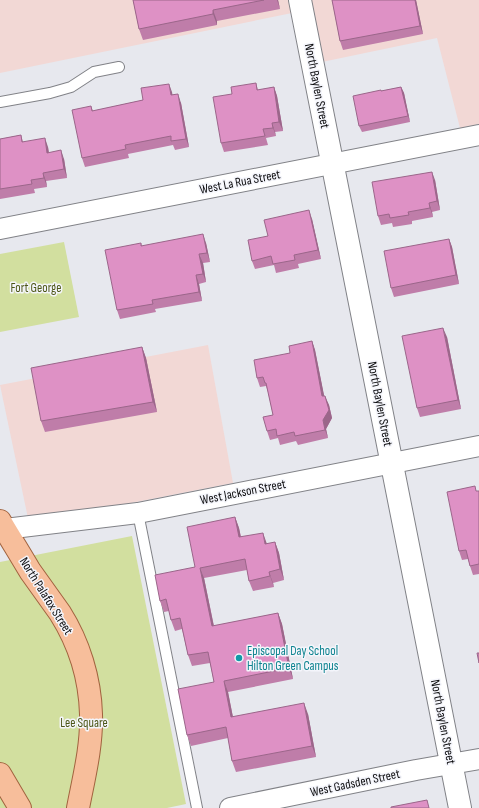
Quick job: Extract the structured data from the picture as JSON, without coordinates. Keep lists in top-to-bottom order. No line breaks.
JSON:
{"streets":{"main road":["North Palafox Street"],"street":["North Baylen Street","West La Rua Street","West Jackson Street","West Gadsden Street"]},"crossings":[["North Baylen Street","West La Rua Street"],["North Baylen Street","West Jackson Street"],["North Baylen Street","West Gadsden Street"],["West Jackson Street","North Palafox Street"]],"parks":["Fort George","Lee Square"],"places":["Episcopal Day School Hilton Green Campus"]}
